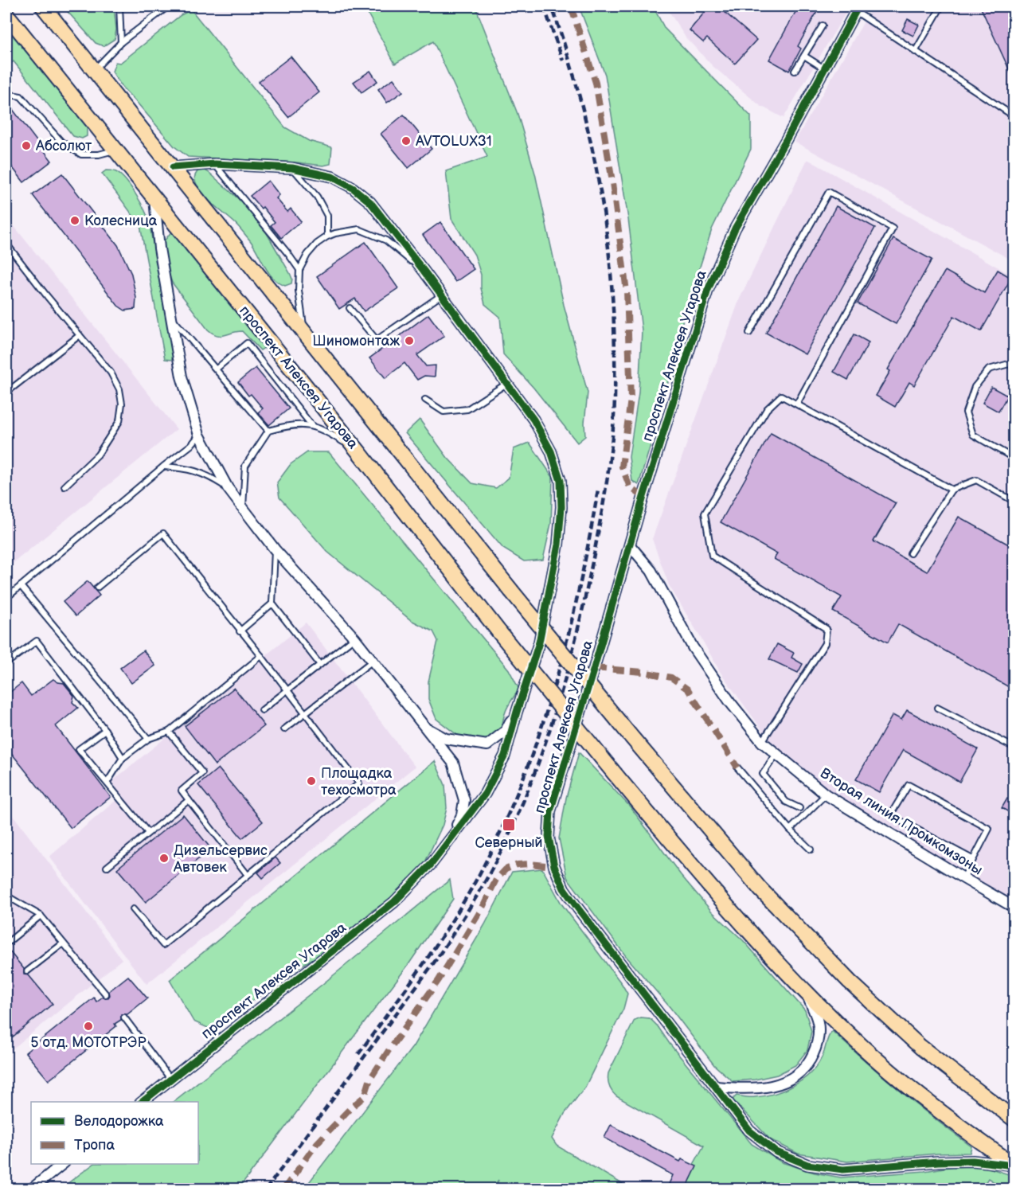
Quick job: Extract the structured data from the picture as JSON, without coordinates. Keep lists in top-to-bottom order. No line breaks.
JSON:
{"streets":{"main road":["проспект Алексея Угарова"],"street":["Вторая линия Промкомзоны"]},"crossings":[["проспект Алексея Угарова","Вторая линия Промкомзоны"]],"places":{"other":["AVTOLUX31","Абсолют","Колесница","Шиномонтаж","Площадка техосмотра","Дизельсервис Автовек","5 отд. МОТОТРЭР"],"transit":["Северный"]},"legend":["Велодорожка","Тропа"]}
